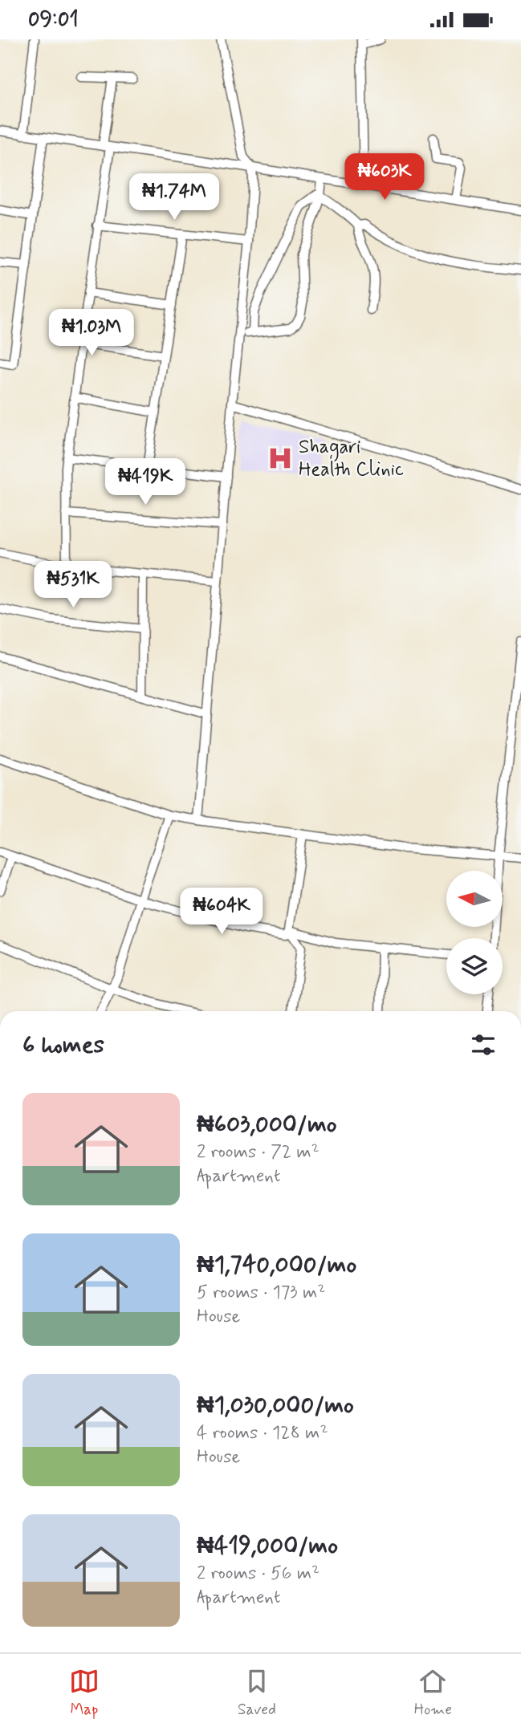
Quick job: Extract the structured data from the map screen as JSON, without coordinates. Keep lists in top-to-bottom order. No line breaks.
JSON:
{"places":{"hospital":["Shagari Health Clinic"]},"north":"left","page":{"status":"09:01","price":["₦603K","₦1.74M","₦1.03M","₦419K","₦531K","₦604K"],"heading":"6 homes","list":[{"name":"₦603,000/mo","note":"2 rooms · 72 m² · Apartment"},{"name":"₦1,740,000/mo","note":"5 rooms · 173 m² · House"},{"name":"₦1,030,000/mo","note":"4 rooms · 128 m² · House"},{"name":"₦419,000/mo","note":"2 rooms · 56 m² · Apartment"}],"tabs":["Map","Saved","Home"]}}
